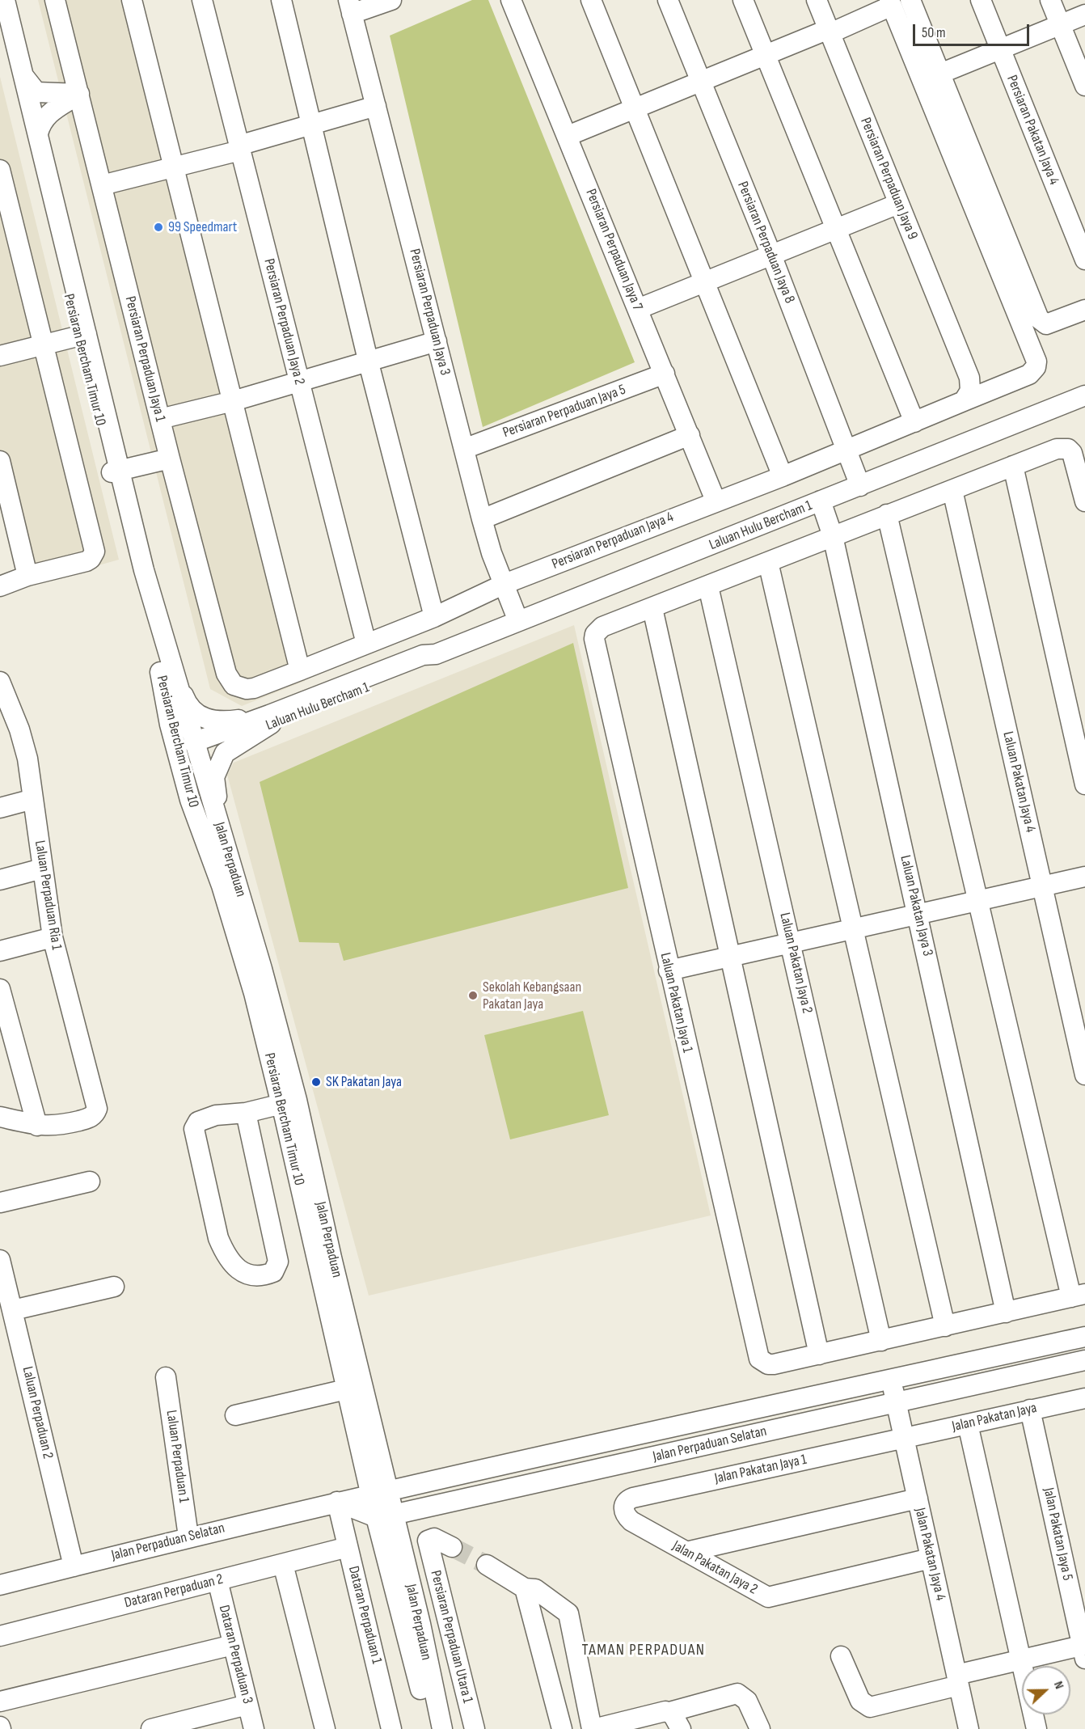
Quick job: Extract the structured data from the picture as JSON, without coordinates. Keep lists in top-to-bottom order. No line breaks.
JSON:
{"streets":{"street":["Persiaran Pakatan Jaya 4","Persiaran Perpaduan Jaya 9","Persiaran Perpaduan Jaya 8","Persiaran Perpaduan Jaya 7","Persiaran Perpaduan Jaya 3","Persiaran Perpaduan Jaya 2","Persiaran Perpaduan Jaya 1","Persiaran Bercham Timur 10","Persiaran Perpaduan Jaya 5","Laluan Hulu Bercham 1","Persiaran Perpaduan Jaya 4","Laluan Pakatan Jaya 4","Jalan Perpaduan","Laluan Perpaduan Ria 1","Laluan Pakatan Jaya 3","Laluan Pakatan Jaya 2","Laluan Pakatan Jaya 1","Laluan Perpaduan 2","Jalan Pakatan Jaya","Jalan Perpaduan Selatan","Laluan Perpaduan 1","Jalan Pakatan Jaya 1","Jalan Pakatan Jaya 5","Jalan Pakatan Jaya 4","Jalan Pakatan Jaya 2","Dataran Perpaduan 2","Dataran Perpaduan 1","Persiaran Perpaduan Utara 1","Dataran Perpaduan 3"]},"crossings":[["Persiaran Perpaduan Jaya 9","Persiaran Perpaduan Jaya 4"],["Persiaran Perpaduan Jaya 8","Laluan Hulu Bercham 1"],["Persiaran Perpaduan Jaya 8","Persiaran Perpaduan Jaya 4"],["Persiaran Perpaduan Jaya 7","Persiaran Perpaduan Jaya 5"],["Persiaran Perpaduan Jaya 7","Persiaran Perpaduan Jaya 4"],["Persiaran Perpaduan Jaya 3","Persiaran Perpaduan Jaya 5"],["Persiaran Perpaduan Jaya 3","Laluan Hulu Bercham 1"],["Persiaran Perpaduan Jaya 3","Persiaran Perpaduan Jaya 4"],["Persiaran Perpaduan Jaya 2","Persiaran Perpaduan Jaya 4"],["Persiaran Perpaduan Jaya 1","Persiaran Perpaduan Jaya 4"],["Persiaran Bercham Timur 10","Laluan Hulu Bercham 1"],["Persiaran Bercham Timur 10","Jalan Perpaduan"],["Persiaran Bercham Timur 10","Jalan Perpaduan Selatan"],["Laluan Hulu Bercham 1","Jalan Perpaduan"],["Laluan Hulu Bercham 1","Laluan Pakatan Jaya 3"],["Jalan Perpaduan","Jalan Perpaduan Selatan"],["Laluan Perpaduan 2","Jalan Perpaduan Selatan"],["Jalan Pakatan Jaya","Jalan Pakatan Jaya 1"],["Jalan Pakatan Jaya","Jalan Pakatan Jaya 5"],["Jalan Pakatan Jaya","Jalan Pakatan Jaya 4"],["Jalan Perpaduan Selatan","Laluan Perpaduan 1"],["Jalan Perpaduan Selatan","Jalan Pakatan Jaya 4"],["Jalan Perpaduan Selatan","Dataran Perpaduan 1"],["Jalan Pakatan Jaya 1","Jalan Pakatan Jaya 4"],["Jalan Pakatan Jaya 1","Jalan Pakatan Jaya 2"],["Jalan Pakatan Jaya 4","Jalan Pakatan Jaya 2"],["Dataran Perpaduan 2","Dataran Perpaduan 1"],["Dataran Perpaduan 2","Dataran Perpaduan 3"]],"districts":["TAMAN PERPADUAN"],"places":["99 Speedmart","Sekolah Kebangsaan Pakatan Jaya","SK Pakatan Jaya"],"scale_bar":"50 m","north":"right"}
